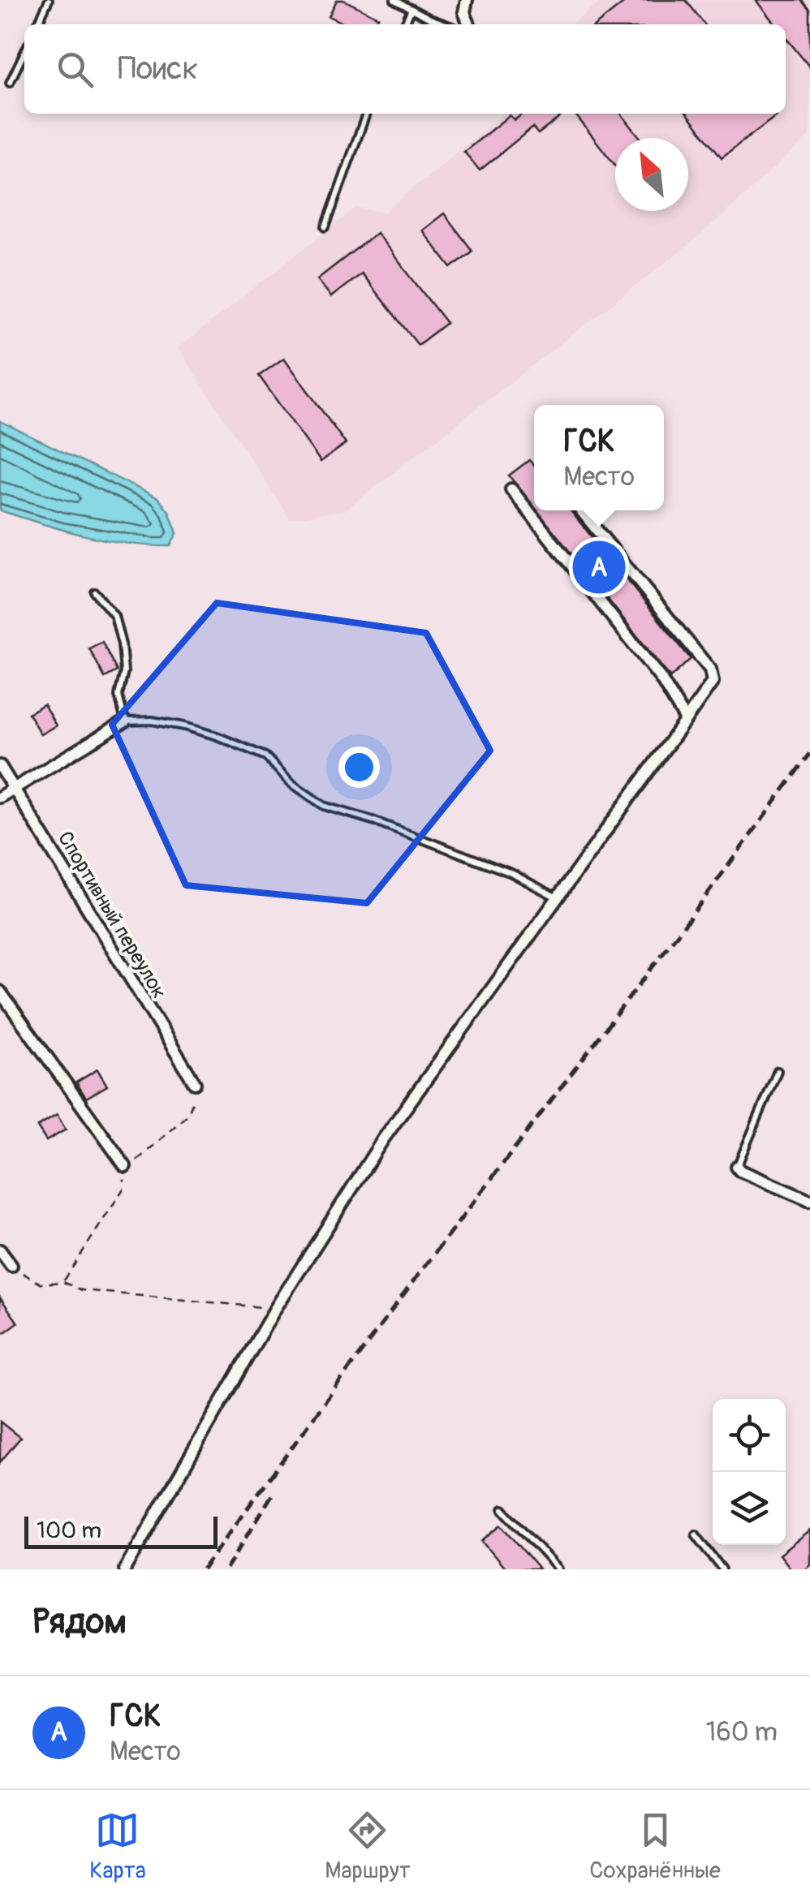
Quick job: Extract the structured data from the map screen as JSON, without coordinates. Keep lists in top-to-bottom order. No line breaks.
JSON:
{"streets":{"street":["Спортивный переулок"]},"scale_bar":"100 m","north":"top left","page":{"search":"Поиск","popup":["ГСК","Место"],"pins":"A","scale":"100 m","heading":"Рядом","list":[{"mark":"A","name":"ГСК","note":"Место","value":"160 m"}],"nav":["Карта","Маршрут","Сохранённые"]}}
